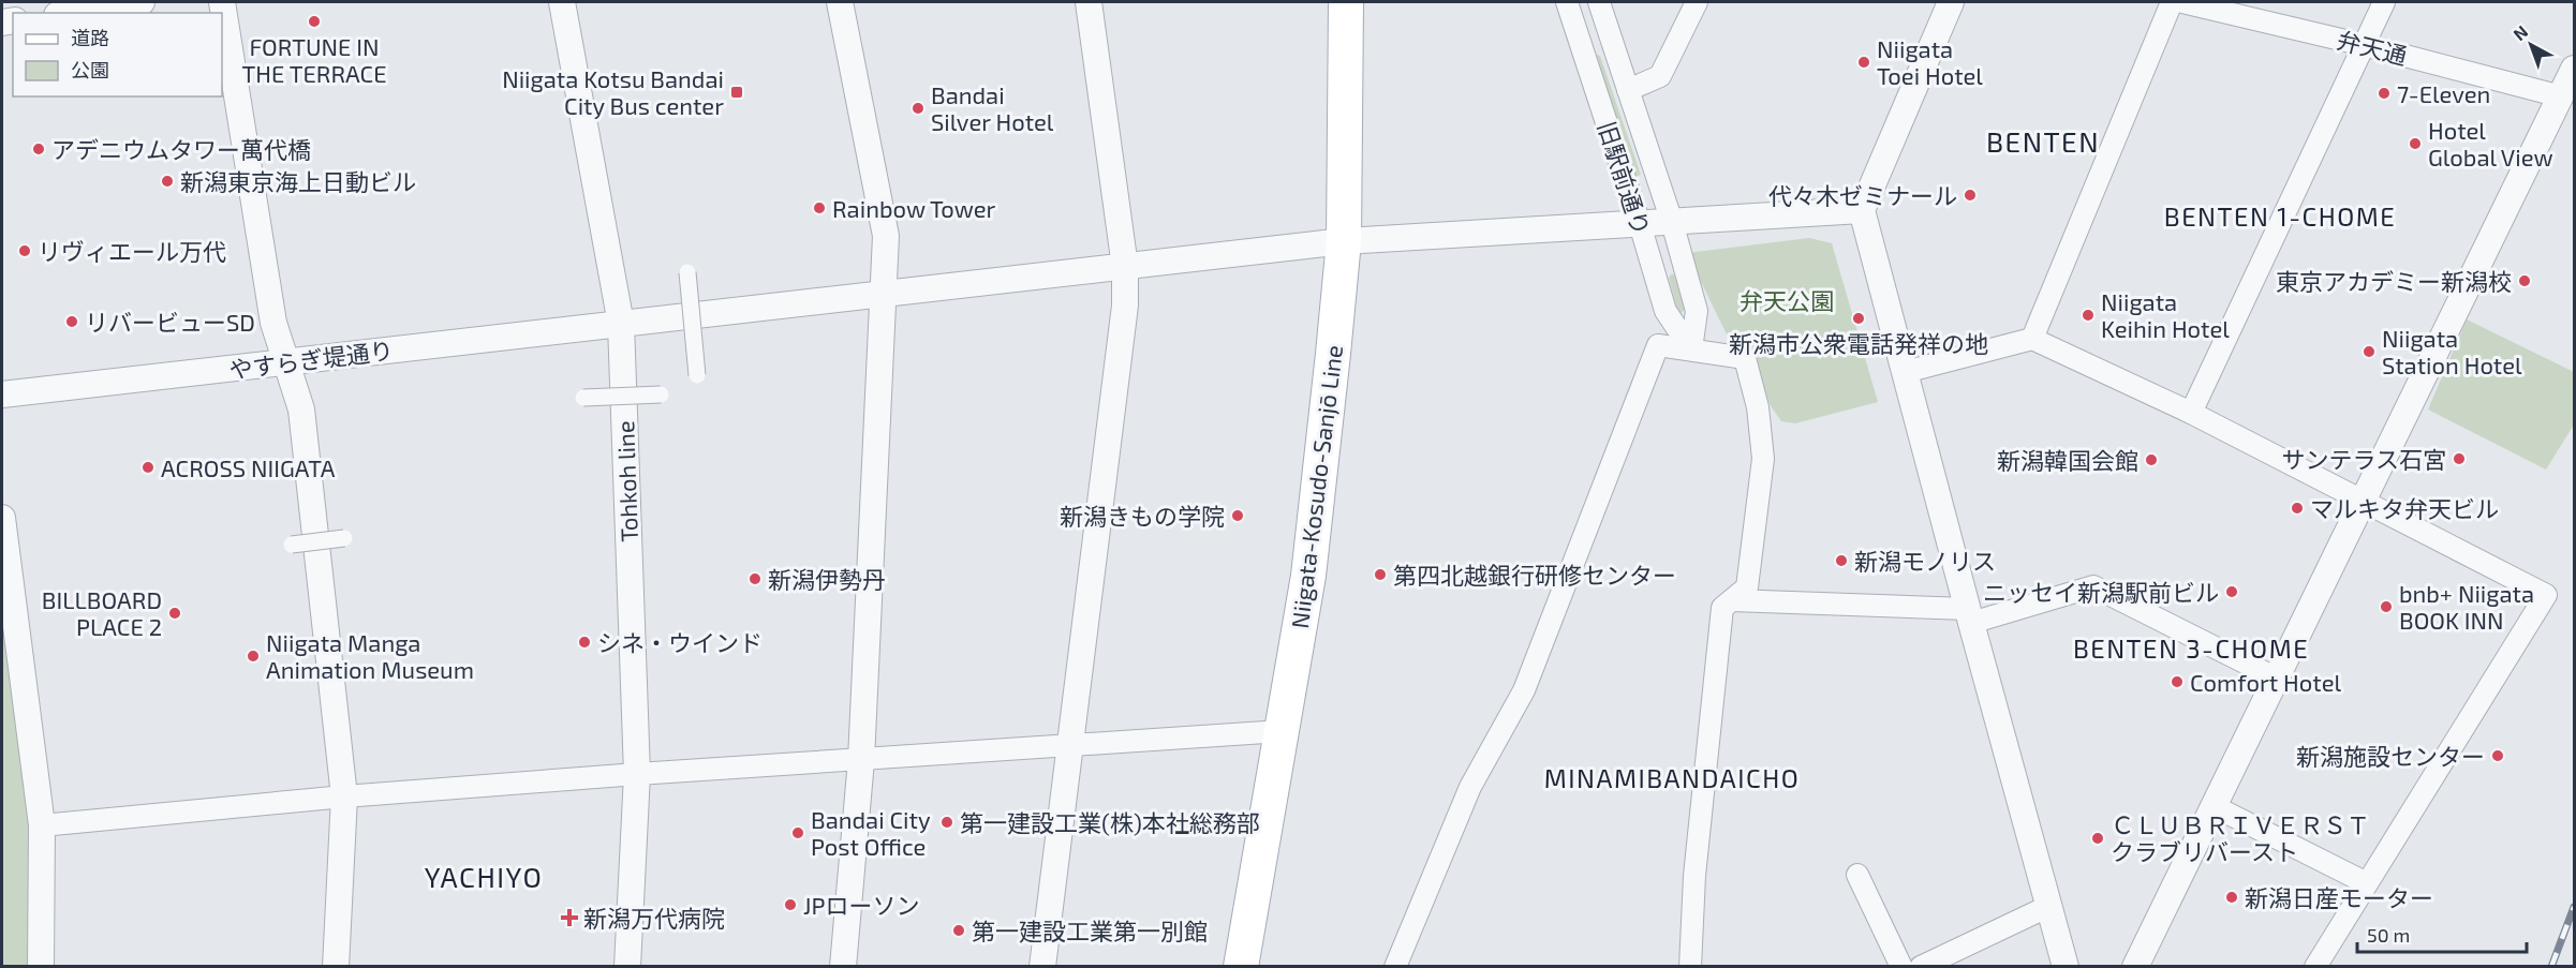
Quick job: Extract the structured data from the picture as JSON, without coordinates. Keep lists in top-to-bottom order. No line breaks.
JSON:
{"streets":{"main road":["Niigata-Kosudo-Sanjō Line"],"street":["弁天通","旧駅前通り","やすらぎ堤通り","Tohkoh line"]},"crossings":[["旧駅前通り","やすらぎ堤通り"],["やすらぎ堤通り","Tohkoh line"],["やすらぎ堤通り","Niigata-Kosudo-Sanjō Line"]],"districts":["BENTEN","BENTEN 1-CHOME","BENTEN 3-CHOME","MINAMIBANDAICHO","YACHIYO"],"parks":["弁天公園"],"places":{"other":["FORTUNE IN THE TERRACE","Niigata Toei Hotel","7-Eleven","Bandai Silver Hotel","Hotel Global View","アデニウムタワー萬代橋","新潟東京海上日動ビル","代々木ゼミナール","Rainbow Tower","リヴィエール万代","東京アカデミー新潟校","Niigata Keihin Hotel","新潟市公衆電話発祥の地","リバービューSD","Niigata Station Hotel","サンテラス石宮","新潟韓国会館","ACROSS NIIGATA","マルキタ弁天ビル","新潟きもの学院","新潟モノリス","第四北越銀行研修センター","新潟伊勢丹","ニッセイ新潟駅前ビル","bnb+ Niigata BOOK INN","BILLBOARD PLACE 2","シネ・ウインド","Niigata Manga Animation Museum","Comfort Hotel","新潟施設センター","第一建設工業(株)本社総務部","Bandai City Post Office","ＣＬＵＢＲＩＶＥＲＳＴ クラブリバースト","新潟日産モーター","JPローソン","第一建設工業第一別館"],"transit":["Niigata Kotsu Bandai City Bus center"],"health":["新潟万代病院"]},"legend":["道路","公園"],"scale_bar":"50 m","north":"top left"}
